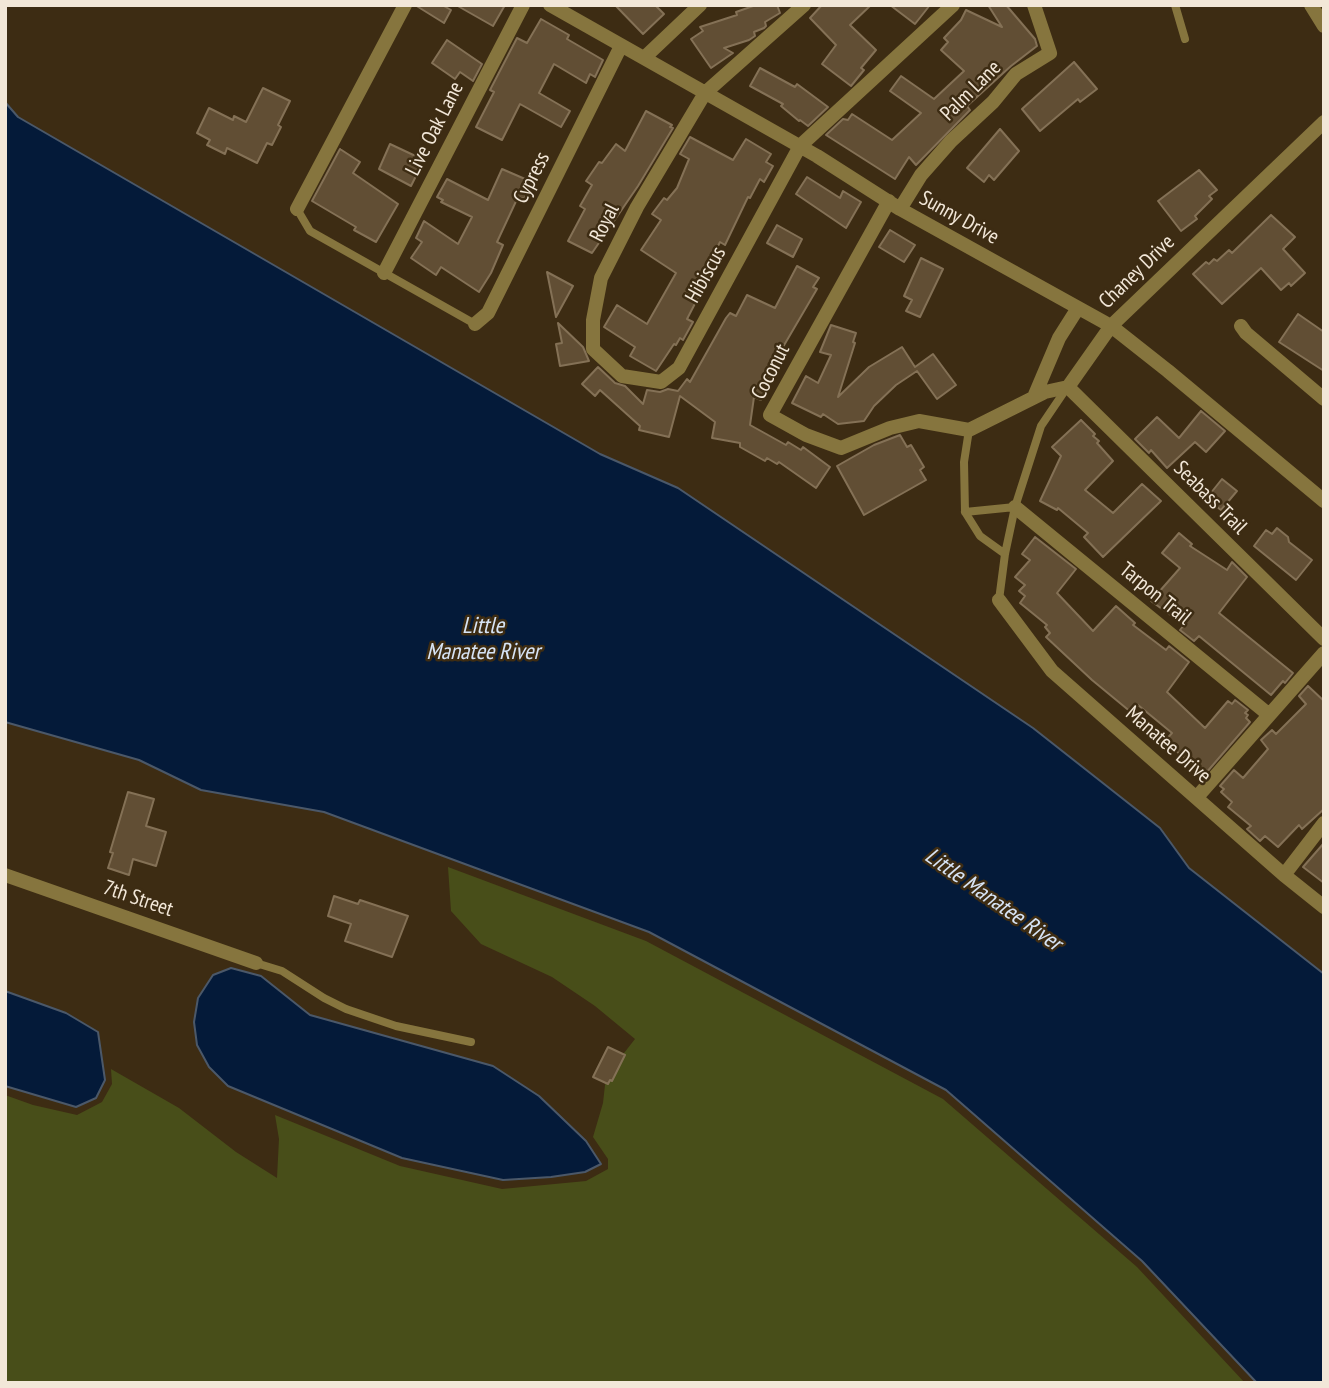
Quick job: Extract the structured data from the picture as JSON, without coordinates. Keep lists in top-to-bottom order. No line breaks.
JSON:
{"streets":{"street":["Palm Lane","Live Oak Lane","Cypress","Sunny Drive","Royal","Chaney Drive","Hibiscus","Coconut","Seabass Trail","Tarpon Trail","Manatee Drive","7th Street"]},"crossings":[["Palm Lane","Sunny Drive"],["Palm Lane","Coconut"],["Cypress","Sunny Drive"],["Sunny Drive","Royal"],["Sunny Drive","Chaney Drive"],["Sunny Drive","Hibiscus"],["Sunny Drive","Coconut"],["Royal","Hibiscus"],["Chaney Drive","Seabass Trail"]],"water":["Little Manatee River"]}
